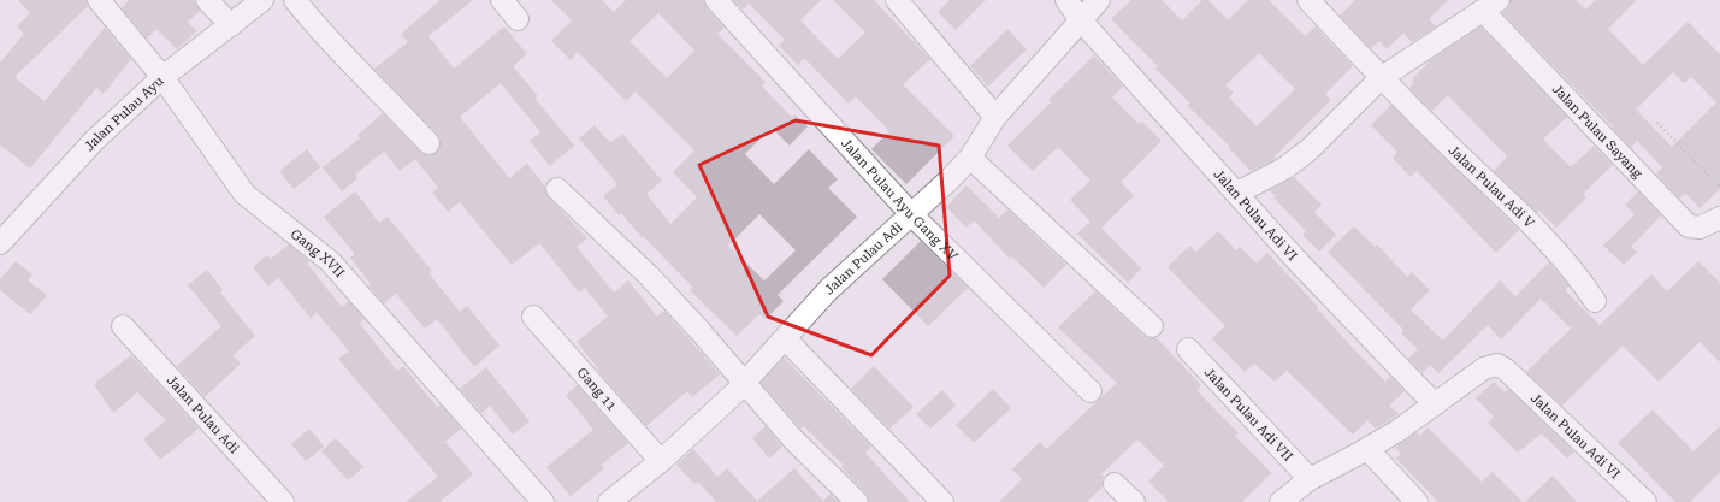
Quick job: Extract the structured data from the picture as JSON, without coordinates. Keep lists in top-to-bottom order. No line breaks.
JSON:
{"streets":{"street":["Jalan Pulau Ayu","Jalan Pulau Sayang","Jalan Pulau Adi V","Jalan Pulau Ayu Gang XV","Jalan Pulau Adi VI","Gang XVII","Jalan Pulau Adi","Gang 11","Jalan Pulau Adi VII"]},"crossings":[["Jalan Pulau Ayu","Gang XVII"],["Jalan Pulau Ayu Gang XV","Jalan Pulau Adi"],["Jalan Pulau Adi VI","Jalan Pulau Adi"],["Jalan Pulau Adi VI","Jalan Pulau Adi VII"],["Jalan Pulau Adi","Gang 11"]]}
